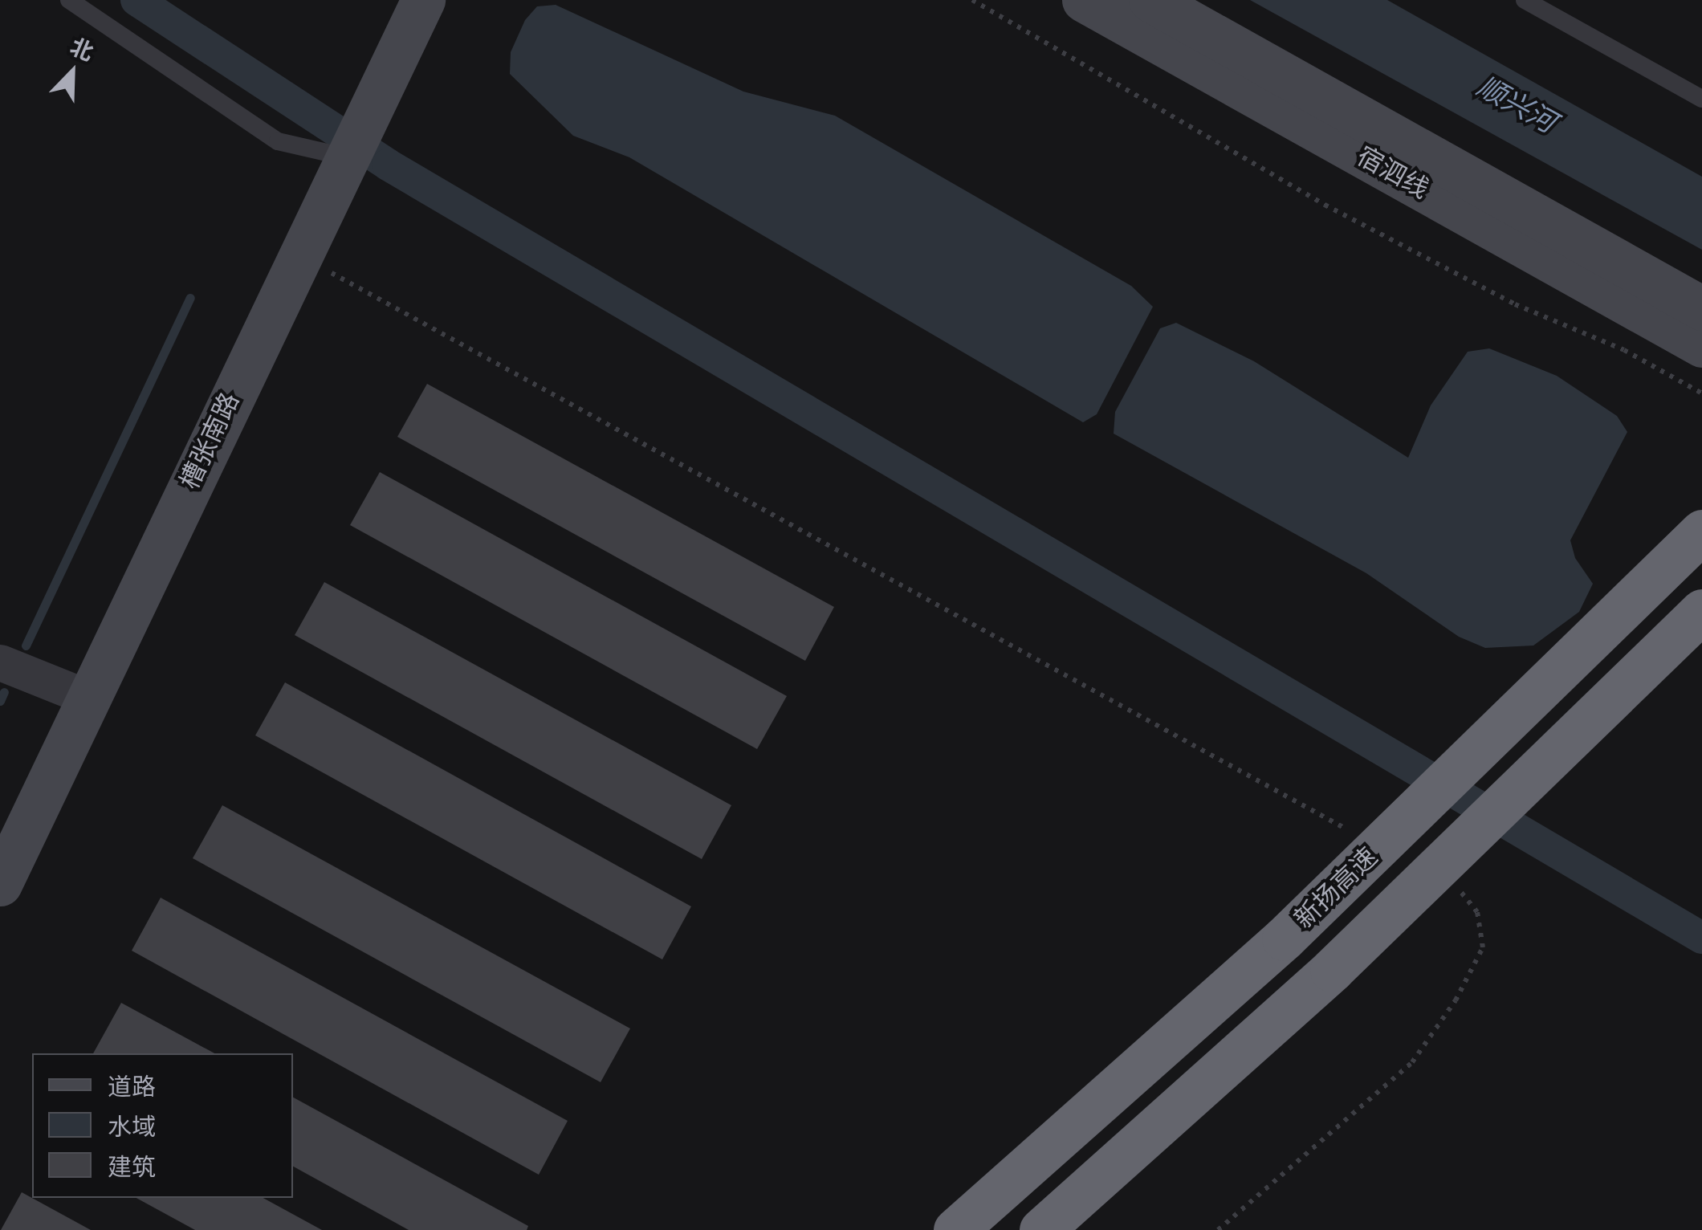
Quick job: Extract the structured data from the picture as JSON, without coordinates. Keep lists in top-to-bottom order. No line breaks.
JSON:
{"streets":{"highway":["新扬高速"],"main road":["宿泗线","槽张南路"]},"water":["顺兴河"],"legend":["道路","水域","建筑"],"north":"top right"}
